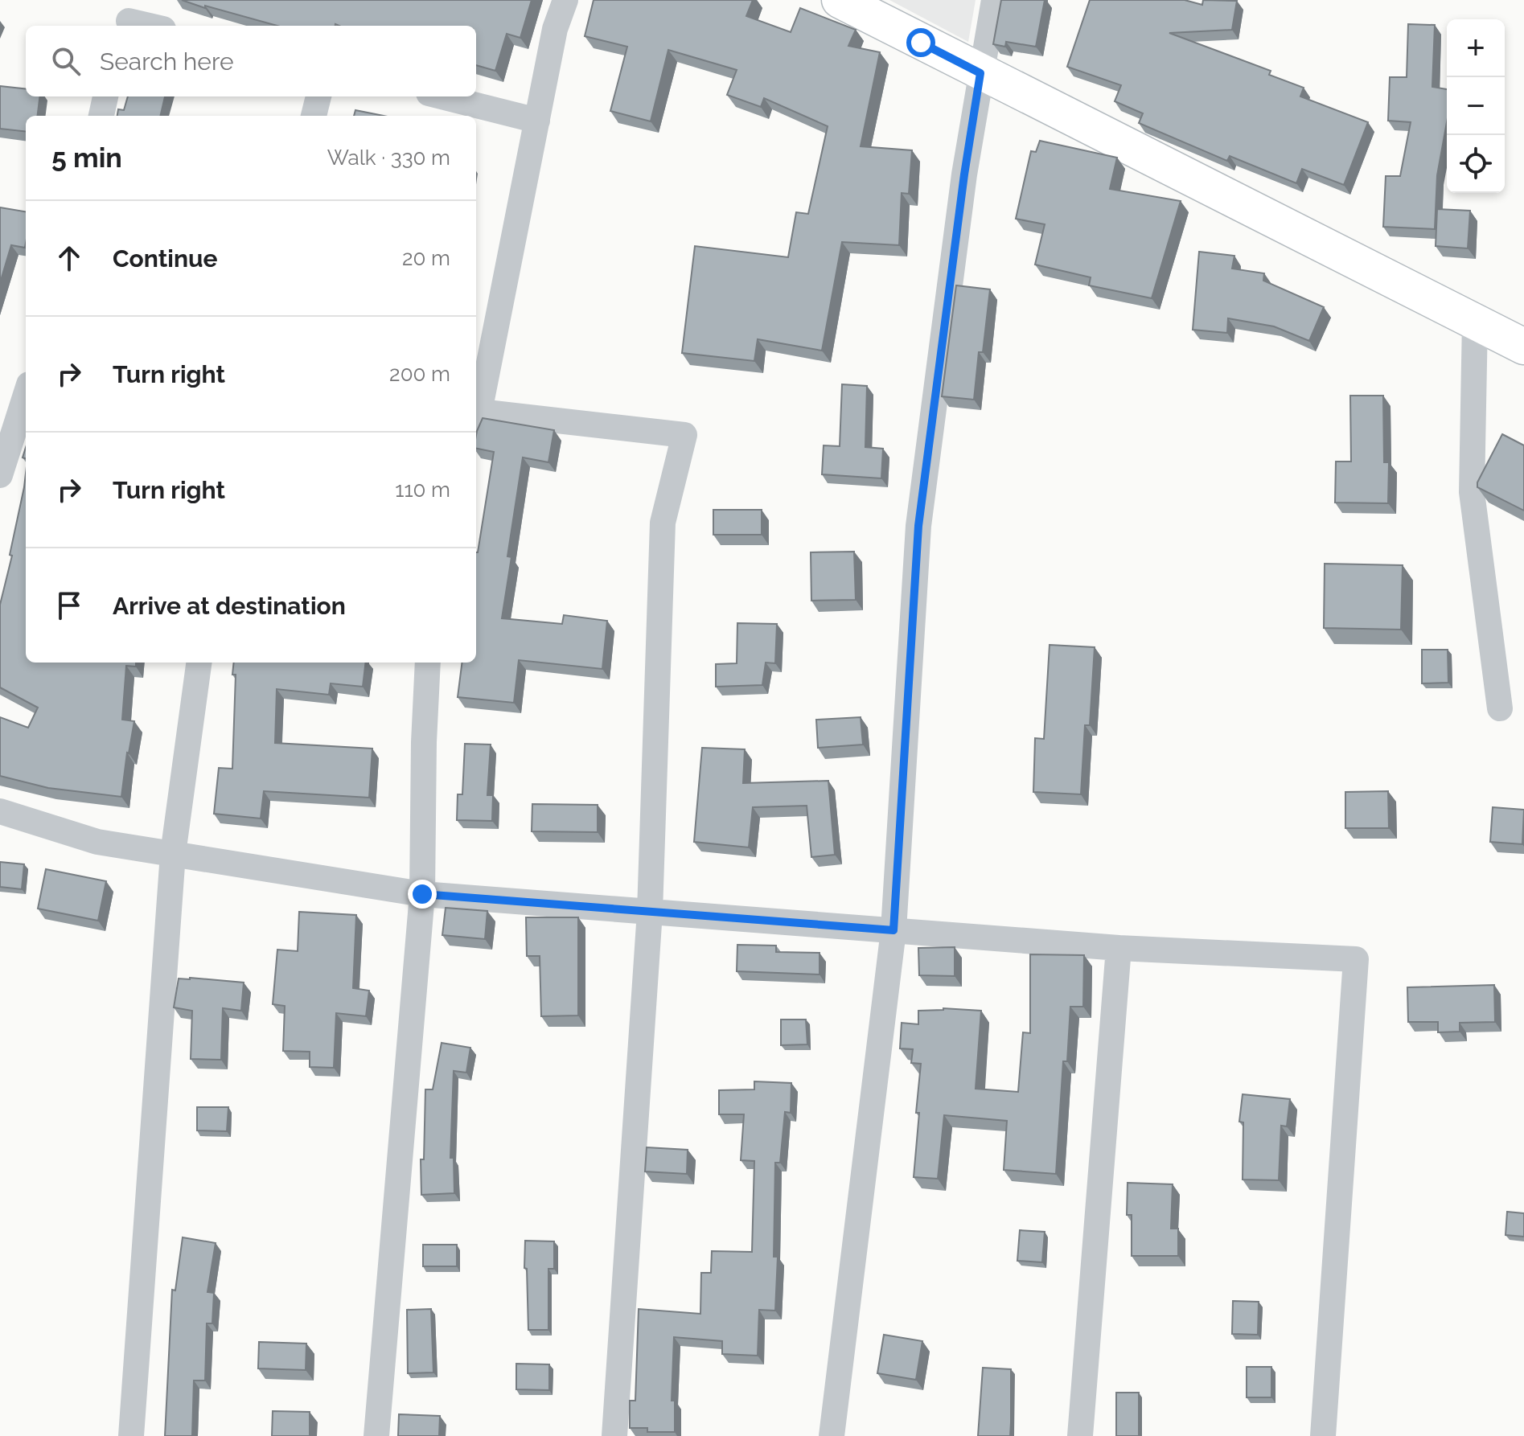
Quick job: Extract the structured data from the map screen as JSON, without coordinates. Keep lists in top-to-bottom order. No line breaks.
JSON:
{"page":{"map_buttons":["+","−"],"search":"Search here","heading":["5 min","Walk · 330 m"],"list":[["Continue","20 m"],["Turn right","200 m"],["Turn right","110 m"],"Arrive at destination"]}}
